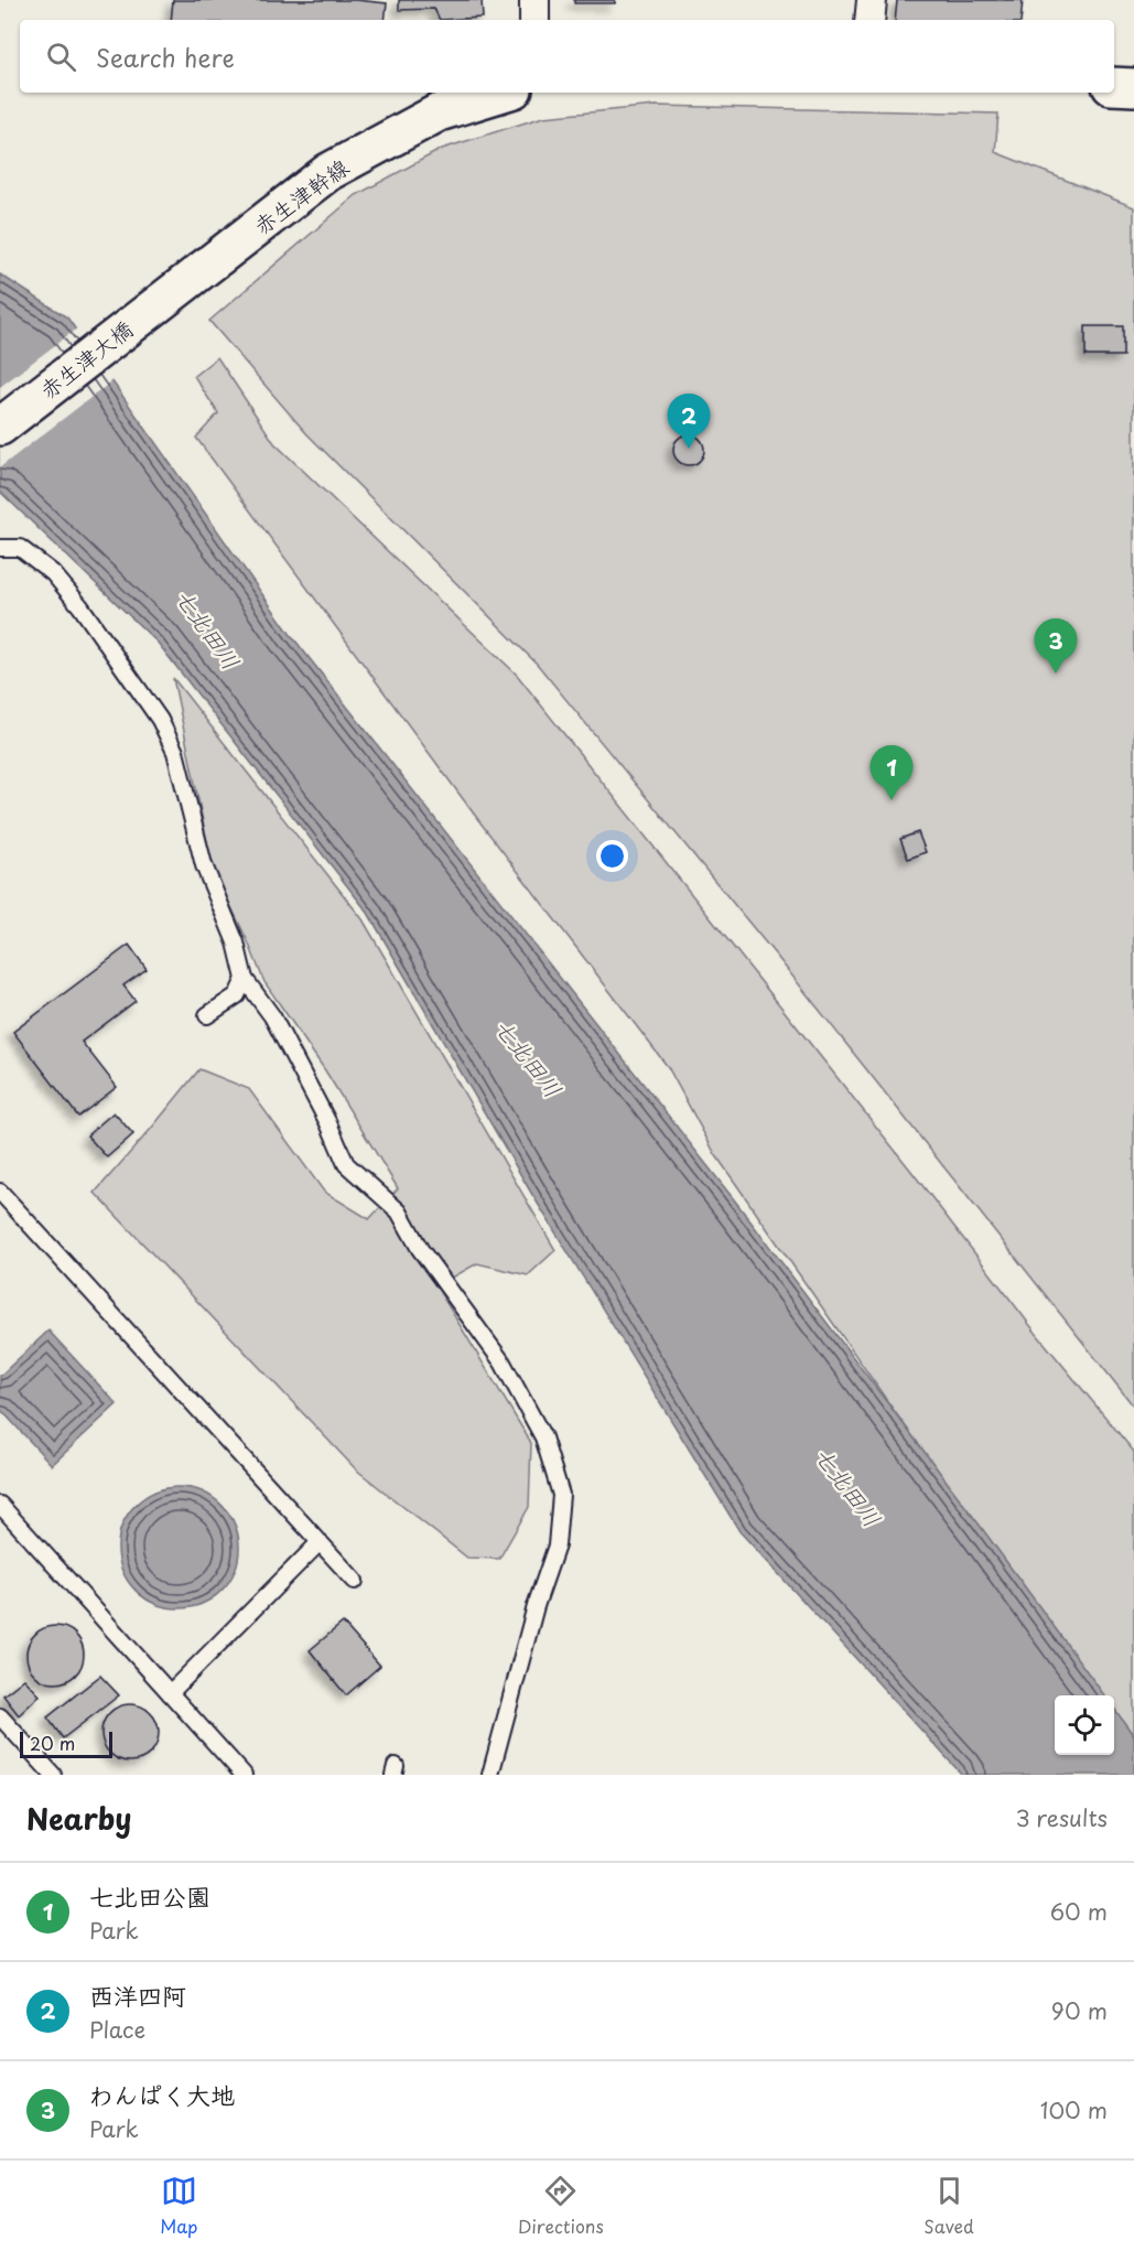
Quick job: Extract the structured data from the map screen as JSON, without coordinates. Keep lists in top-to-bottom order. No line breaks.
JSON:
{"streets":{"street":["赤生津幹線","赤生津大橋"]},"crossings":[["赤生津幹線","赤生津大橋"]],"water":["七北田川"],"scale_bar":"20 m","page":{"search":"Search here","pins":["2","3","1"],"scale":"20 m","heading":["Nearby","3 results"],"list":[{"mark":"1","name":"七北田公園","note":"Park","value":"60 m"},{"mark":"2","name":"西洋四阿","note":"Place","value":"90 m"},{"mark":"3","name":"わんぱく大地","note":"Park","value":"100 m"}],"nav":["Map","Directions","Saved"]}}
